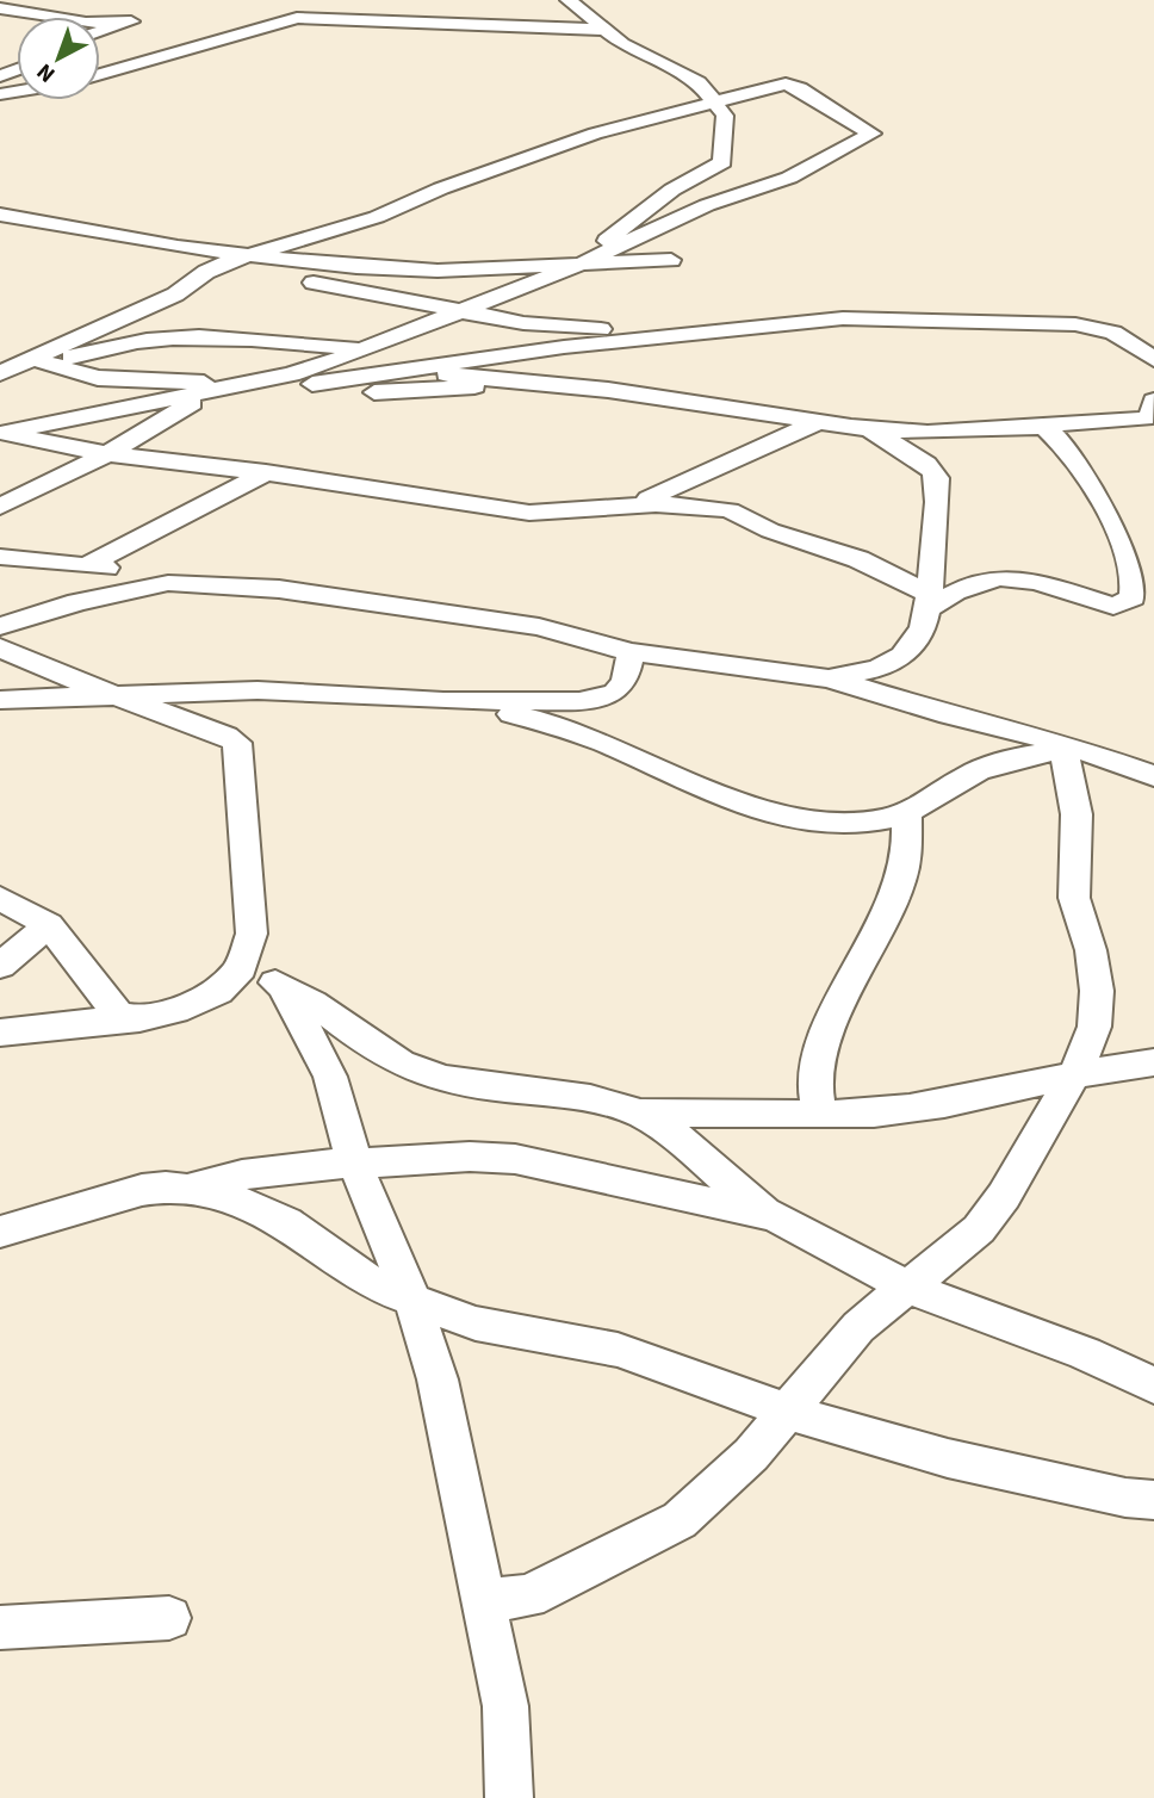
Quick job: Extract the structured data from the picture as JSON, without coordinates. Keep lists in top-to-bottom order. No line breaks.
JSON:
{"north":"bottom left"}
